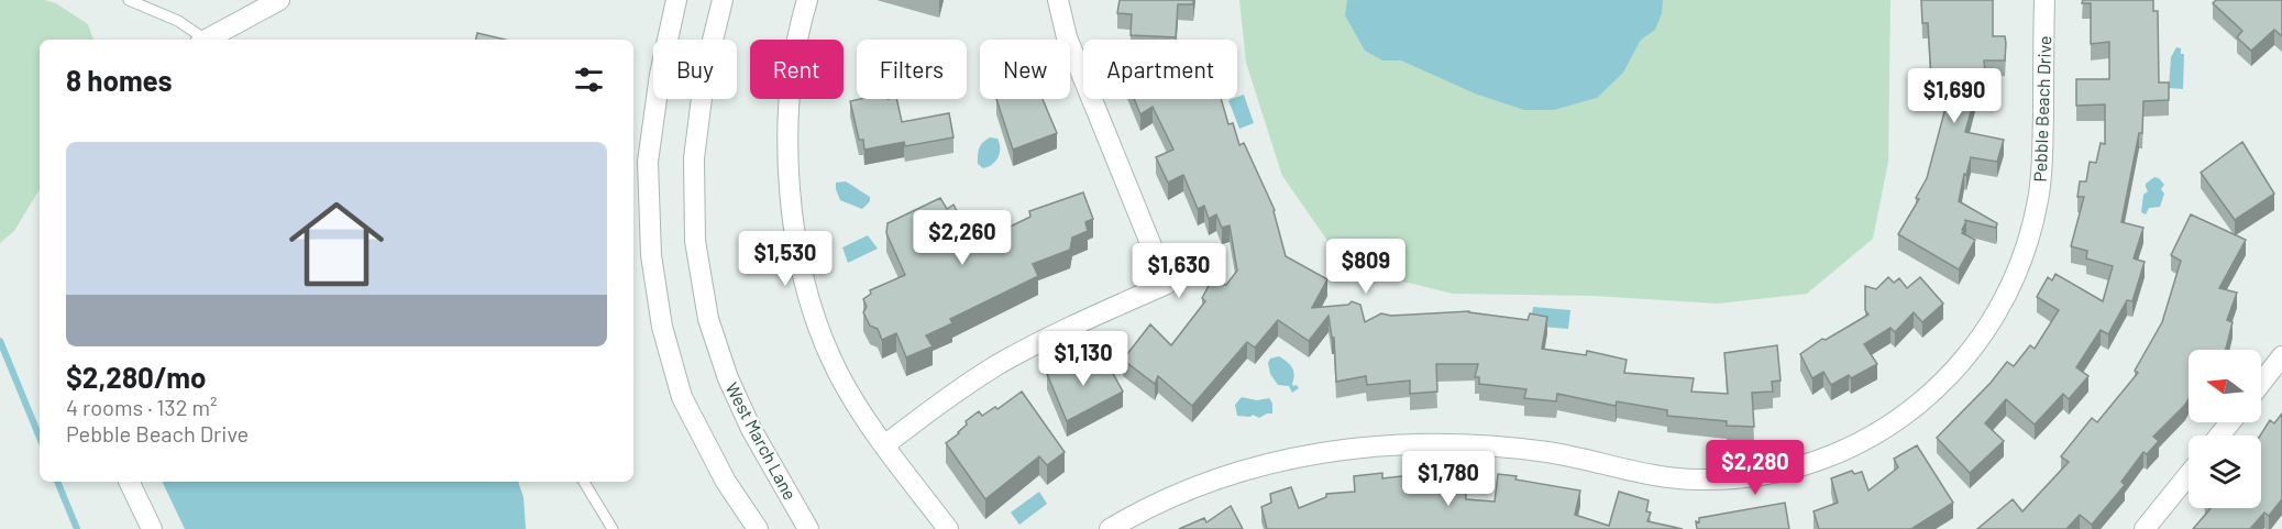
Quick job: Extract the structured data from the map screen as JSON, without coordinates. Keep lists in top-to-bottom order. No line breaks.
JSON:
{"streets":{"street":["Pebble Beach Drive","West March Lane"]},"north":"left","page":{"chip":["Buy","Rent","Filters","New","Apartment"],"heading":"8 homes","price":["$1,690","$2,260","$1,530","$809","$1,630","$1,130","$2,280","$1,780"],"list":[{"name":"$2,280/mo","note":"4 rooms · 132 m² · Pebble Beach Drive"}]}}
